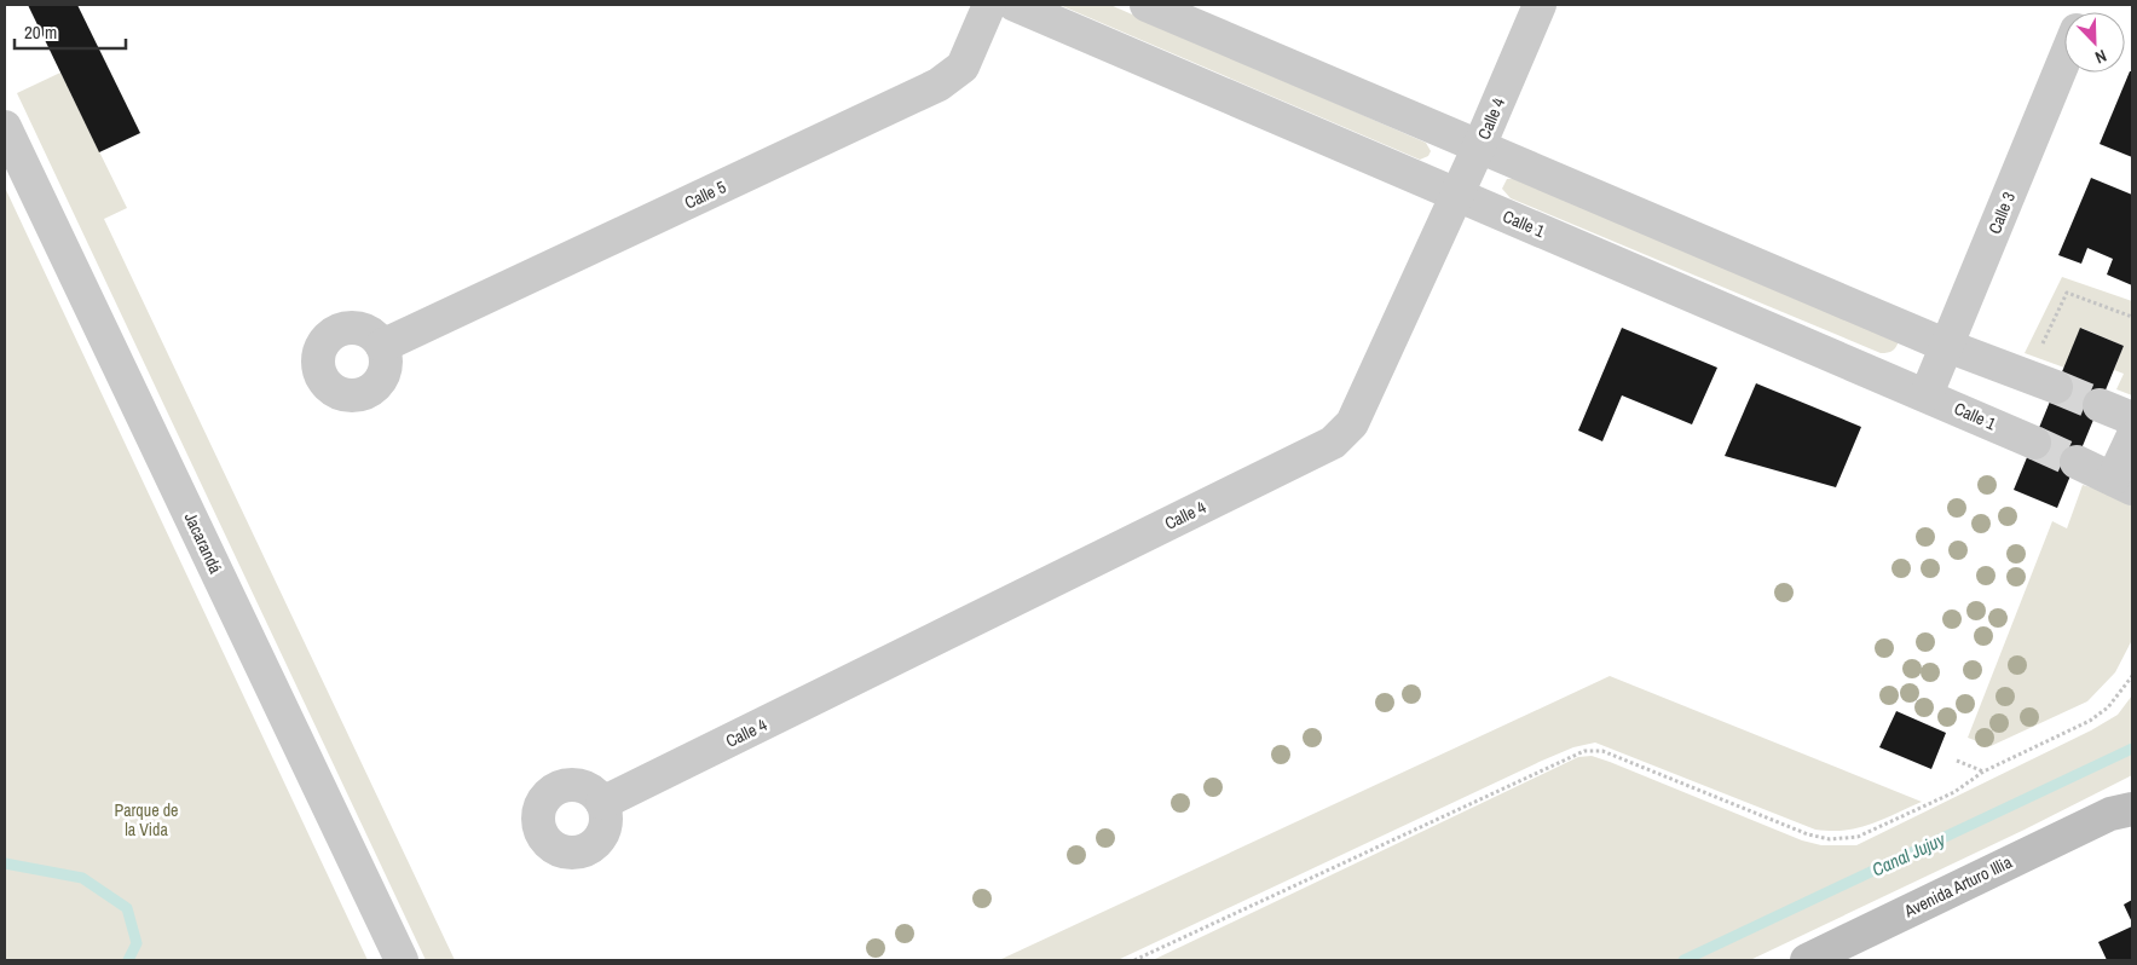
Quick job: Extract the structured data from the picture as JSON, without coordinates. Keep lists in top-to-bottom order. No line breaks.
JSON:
{"streets":{"main road":["Avenida Arturo Illia"],"street":["Calle 4","Calle 5","Calle 3","Calle 1","Jacarandá"]},"crossings":[["Calle 4","Calle 1"],["Calle 3","Calle 1"]],"water":["Canal Jujuy"],"parks":["Parque de la Vida"],"scale_bar":"20 m","north":"bottom right"}
